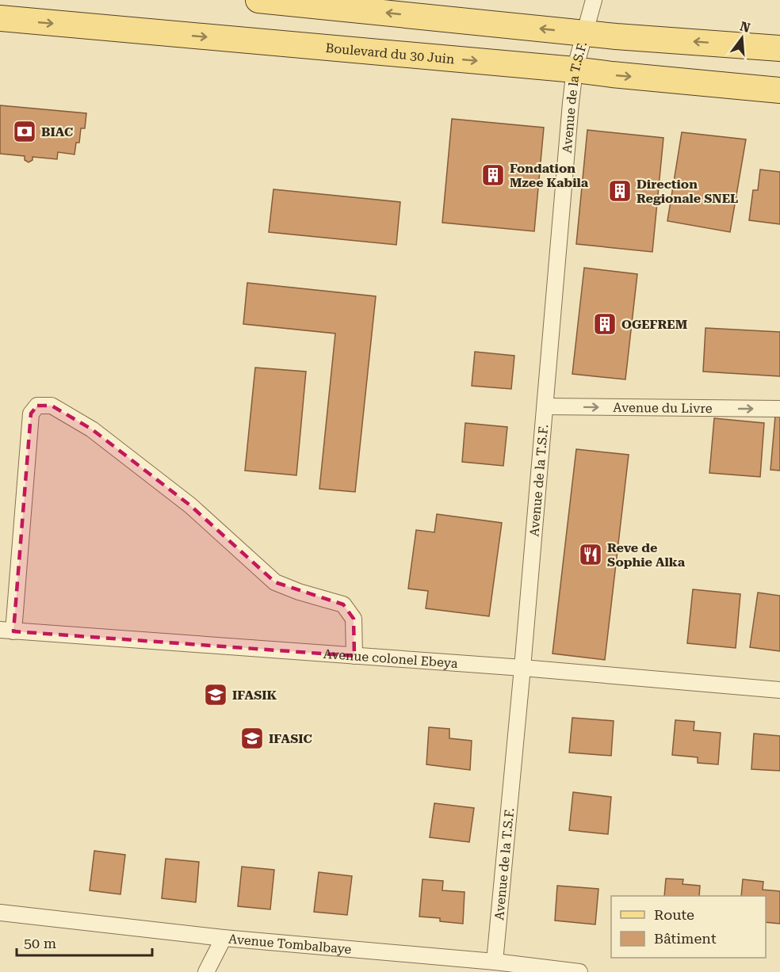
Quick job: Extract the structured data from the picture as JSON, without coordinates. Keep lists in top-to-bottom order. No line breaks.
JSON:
{"streets":{"main road":["Boulevard du 30 Juin"],"street":["Avenue de la T.S.F.","Avenue du Livre","Avenue colonel Ebeya","Avenue Tombalbaye"]},"crossings":[["Boulevard du 30 Juin","Avenue de la T.S.F."],["Avenue de la T.S.F.","Avenue du Livre"],["Avenue de la T.S.F.","Avenue colonel Ebeya"],["Avenue de la T.S.F.","Avenue Tombalbaye"]],"one_way":["Avenue du Livre"],"places":{"bank":["BIAC"],"building":["Fondation Mzee Kabila","Direction Regionale SNEL","OGEFREM"],"restaurant":["Reve de Sophie Alka"],"school or university":["IFASIK","IFASIC"]},"legend":["Route","Bâtiment"],"scale_bar":"50 m","north":"top"}
